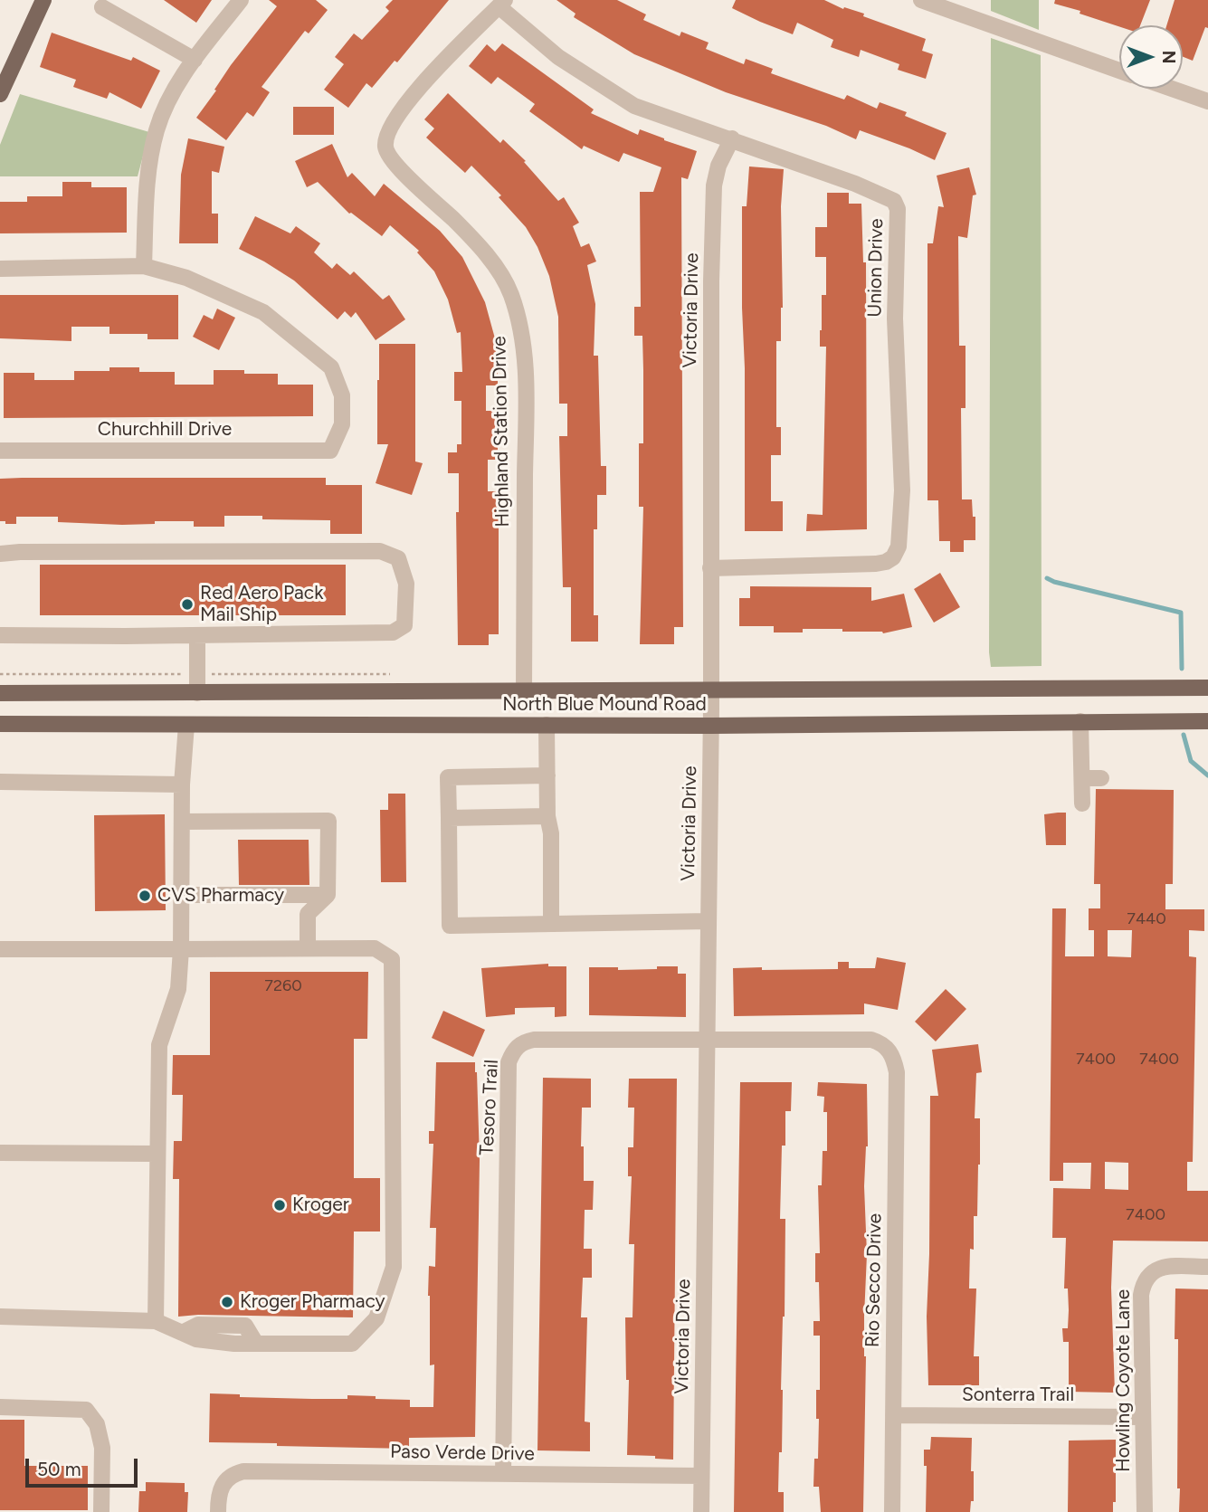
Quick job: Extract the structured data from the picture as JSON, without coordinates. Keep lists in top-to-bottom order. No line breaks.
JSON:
{"streets":{"main road":["North Blue Mound Road"],"street":["Union Drive","Victoria Drive","Churchhill Drive","Highland Station Drive","Tesoro Trail","Rio Secco Drive","Howling Coyote Lane","Sonterra Trail","Paso Verde Drive"]},"crossings":[["Union Drive","Victoria Drive"],["Union Drive","Highland Station Drive"],["Victoria Drive","North Blue Mound Road"],["Victoria Drive","Tesoro Trail"],["Victoria Drive","Paso Verde Drive"],["Highland Station Drive","North Blue Mound Road"],["Tesoro Trail","Rio Secco Drive"],["Tesoro Trail","Paso Verde Drive"],["Rio Secco Drive","Sonterra Trail"],["Howling Coyote Lane","Sonterra Trail"]],"places":["Red Aero Pack Mail Ship","CVS Pharmacy","Kroger","Kroger Pharmacy"],"house_numbers":["7440","7260","7400","7400","7400"],"scale_bar":"50 m","north":"right"}
